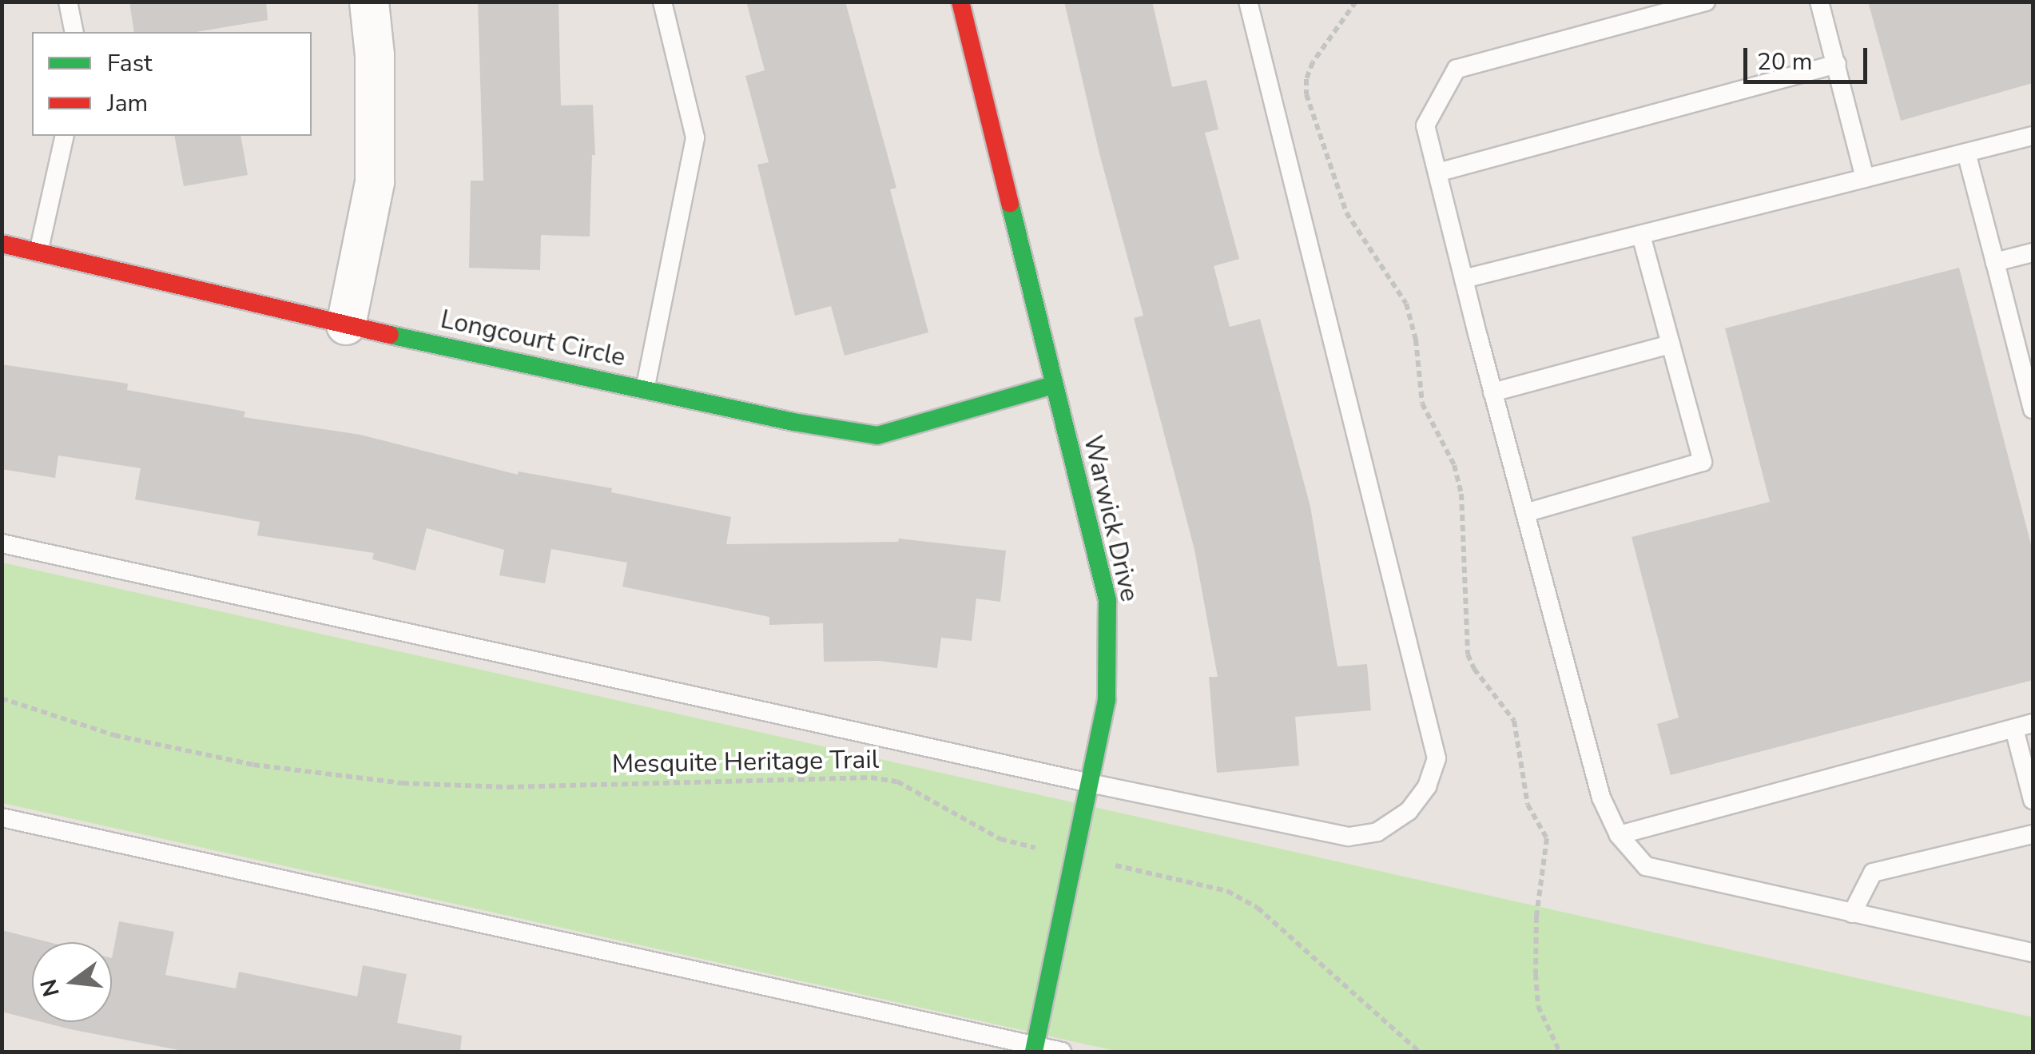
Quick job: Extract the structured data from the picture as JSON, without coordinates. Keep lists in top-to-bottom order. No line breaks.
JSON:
{"streets":{"street":["Longcourt Circle","Warwick Drive"],"path":["Mesquite Heritage Trail"]},"crossings":[["Longcourt Circle","Warwick Drive"],["Warwick Drive","Mesquite Heritage Trail"]],"legend":["Fast","Jam"],"scale_bar":"20 m","north":"left"}
